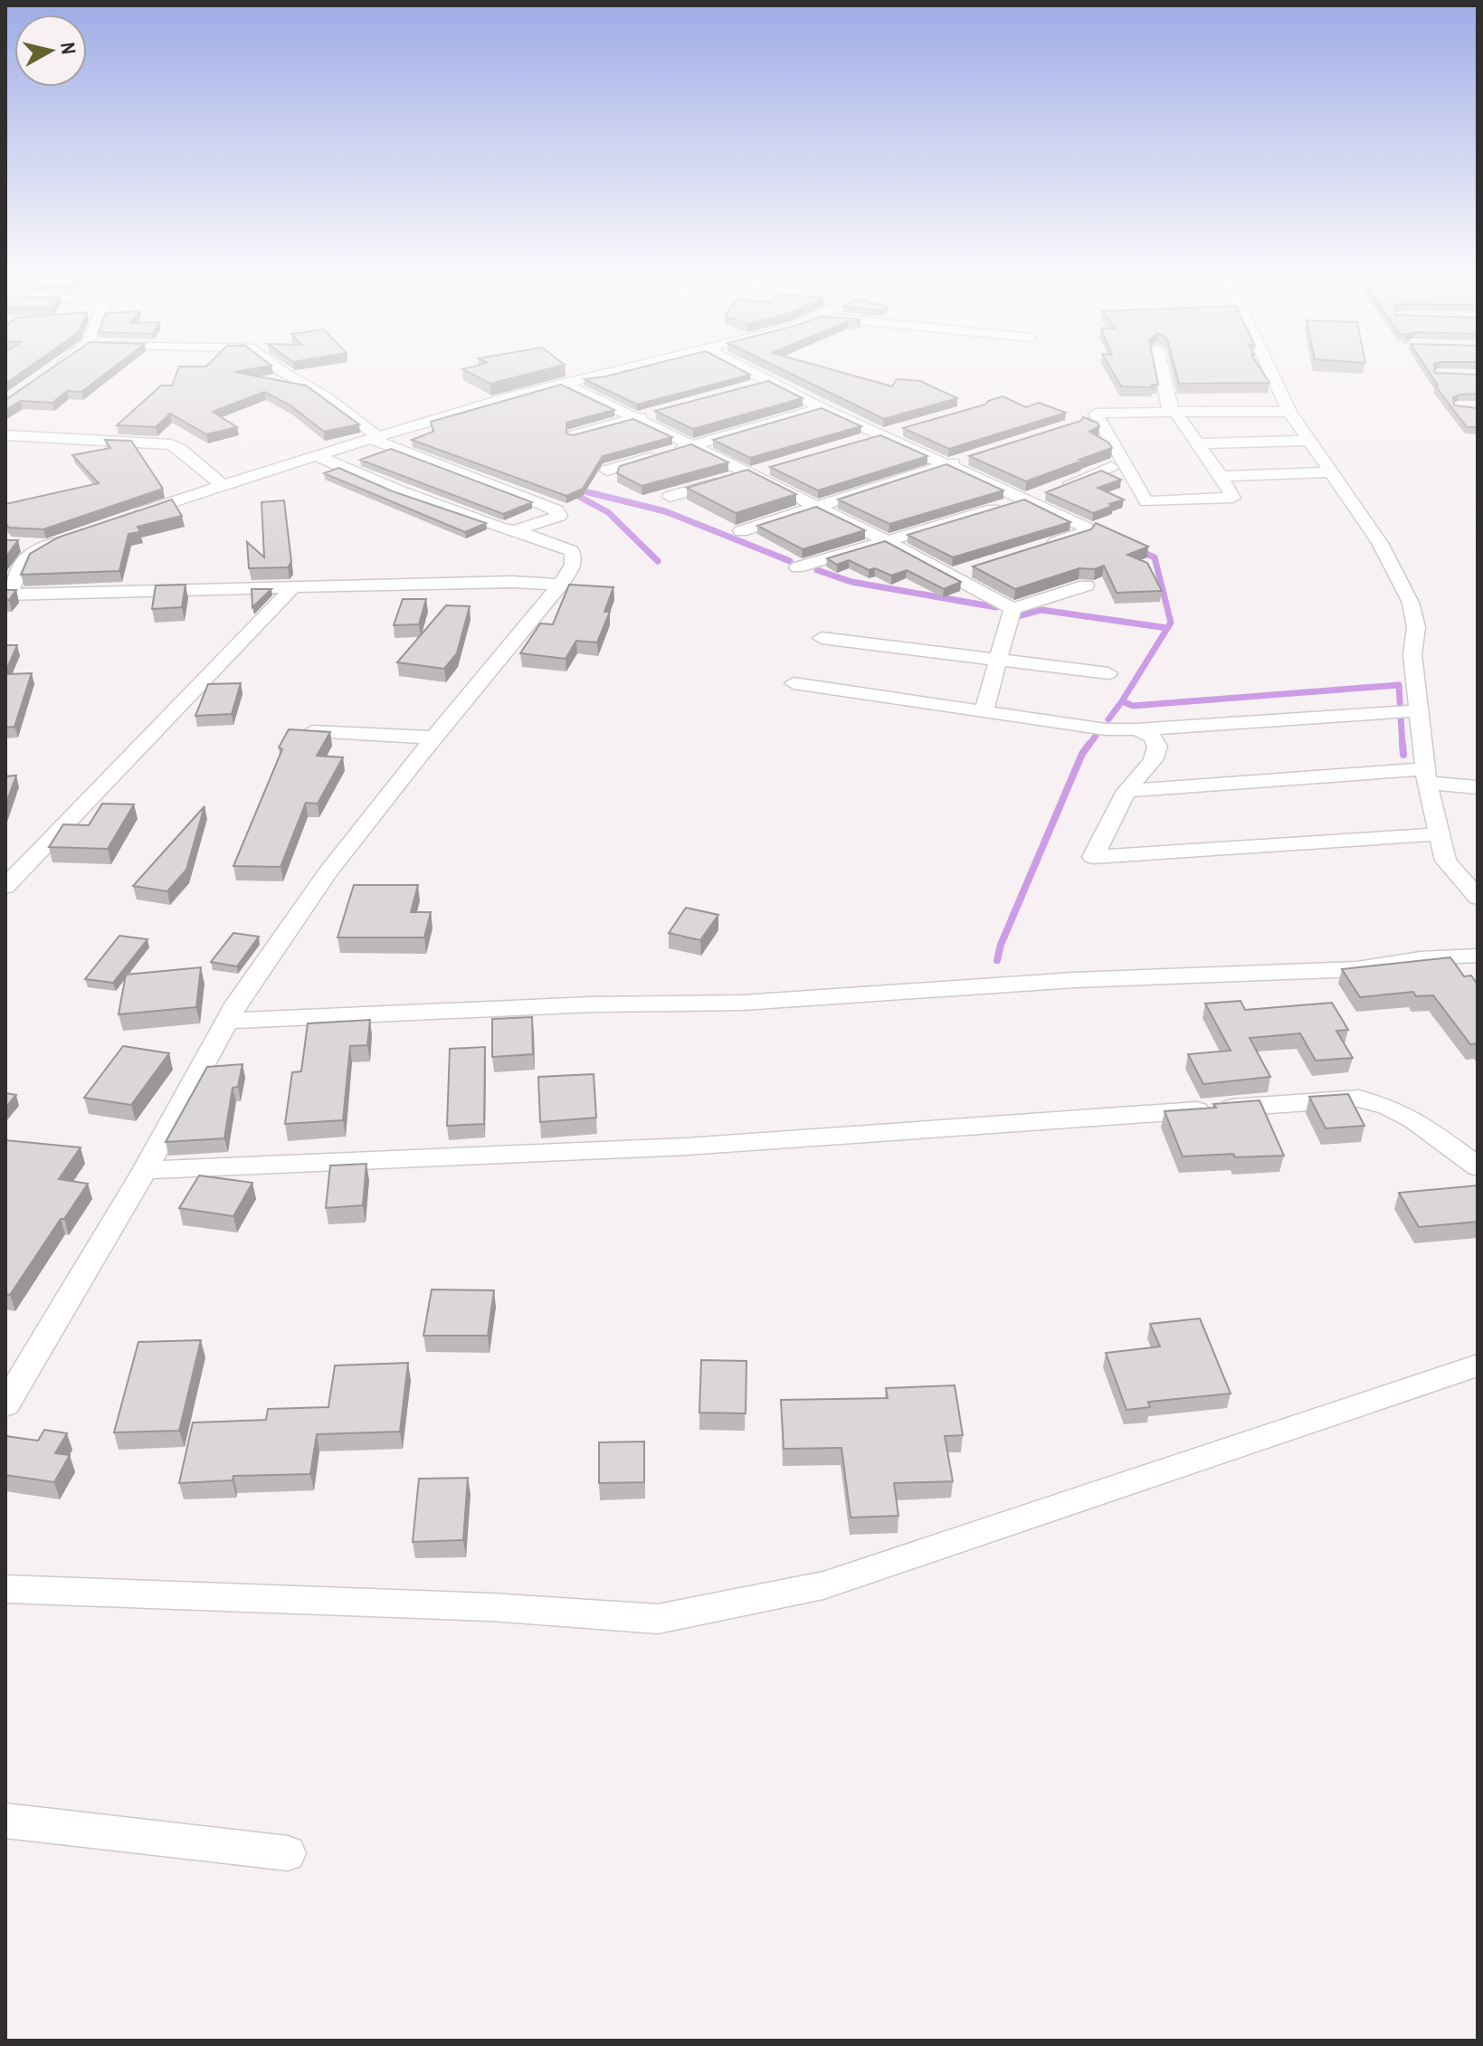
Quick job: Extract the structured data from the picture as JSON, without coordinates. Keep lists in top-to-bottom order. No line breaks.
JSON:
{"north":"right"}
